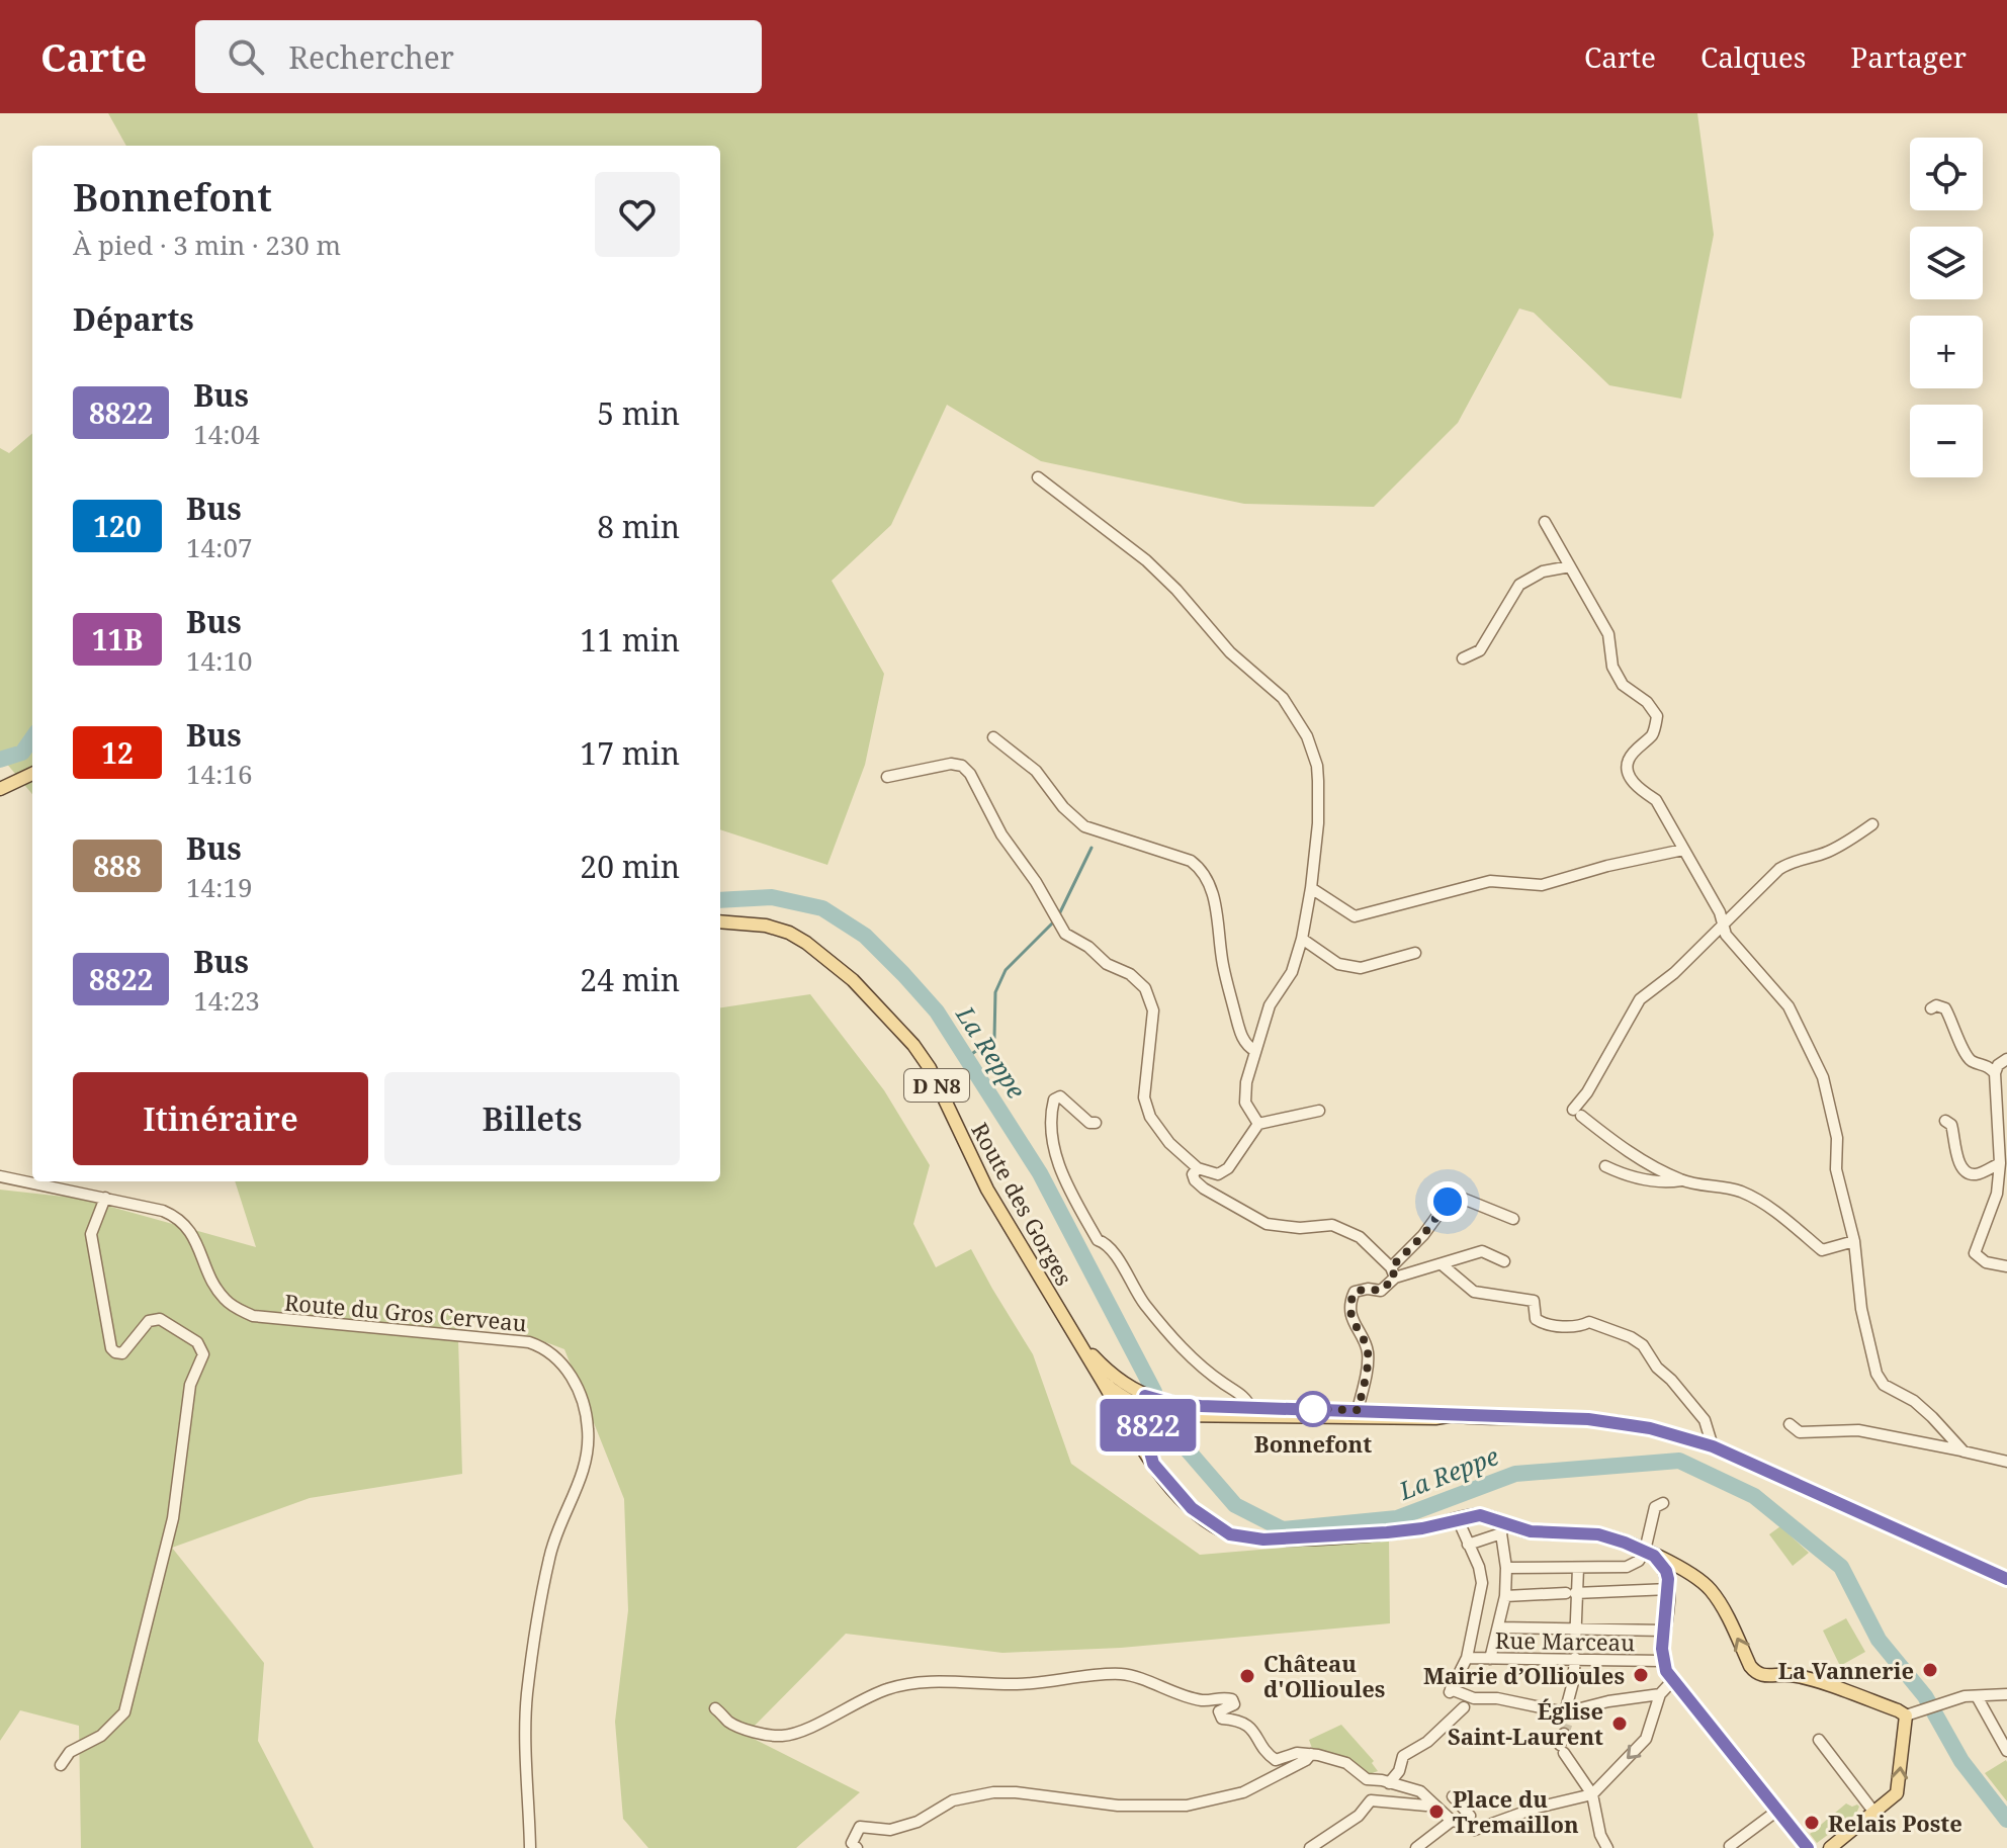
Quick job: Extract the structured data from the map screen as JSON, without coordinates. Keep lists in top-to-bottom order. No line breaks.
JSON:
{"streets":{"main road":["D N8","Route des Gorges"],"street":["Route du Gros Cerveau","Rue Marceau"]},"crossings":[["D N8","Route des Gorges"]],"water":["La Reppe"],"places":["Bonnefont","La Vannerie","Mairie d’Ollioules","Château d'Ollioules","Église Saint-Laurent","Place du Tremaillon","Relais Poste"],"lines":["bus line 8822"],"page":{"header":"Carte","search":"Rechercher","nav":["Carte","Calques","Partager"],"on_map":"8822","map_buttons":["+","−"],"heading":[["Bonnefont","À pied · 3 min · 230 m"],"Départs"],"list":[{"mark":"8822","name":"Bus","note":"14:04","value":"5 min"},{"mark":"120","name":"Bus","note":"14:07","value":"8 min"},{"mark":"11B","name":"Bus","note":"14:10","value":"11 min"},{"mark":"12","name":"Bus","note":"14:16","value":"17 min"},{"mark":"888","name":"Bus","note":"14:19","value":"20 min"},{"mark":"8822","name":"Bus","note":"14:23","value":"24 min"}],"buttons":["Itinéraire","Billets"]}}
